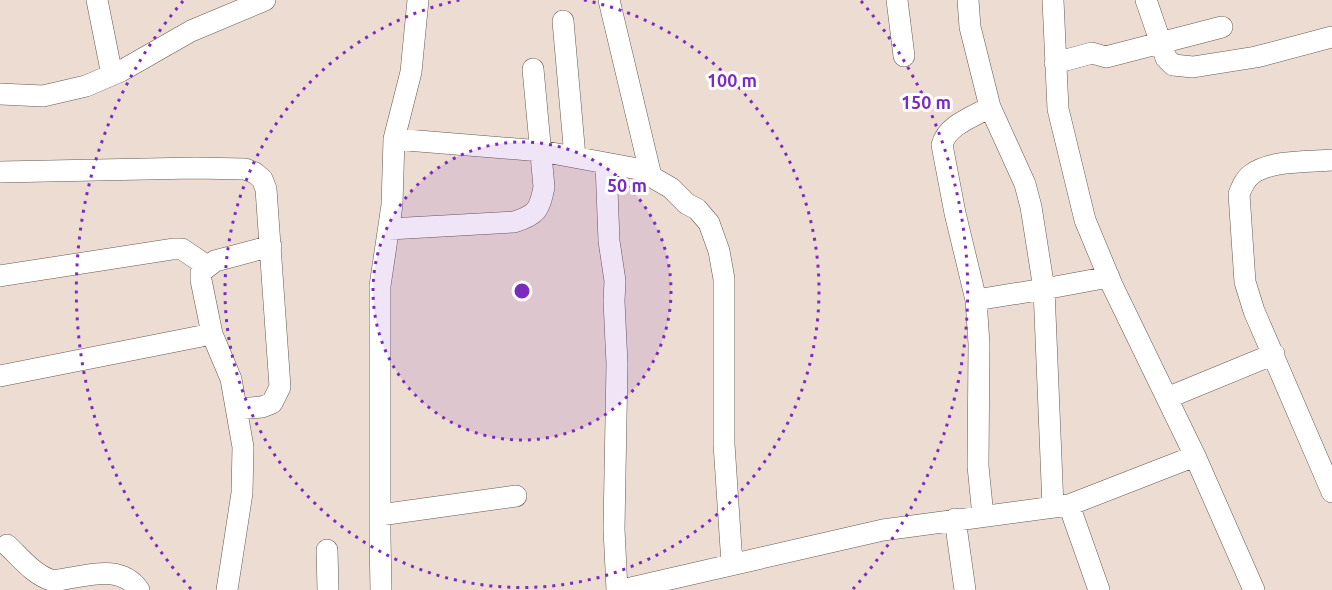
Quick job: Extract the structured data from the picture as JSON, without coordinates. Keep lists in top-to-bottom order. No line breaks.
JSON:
{"rings":["100 m","150 m","50 m"]}
